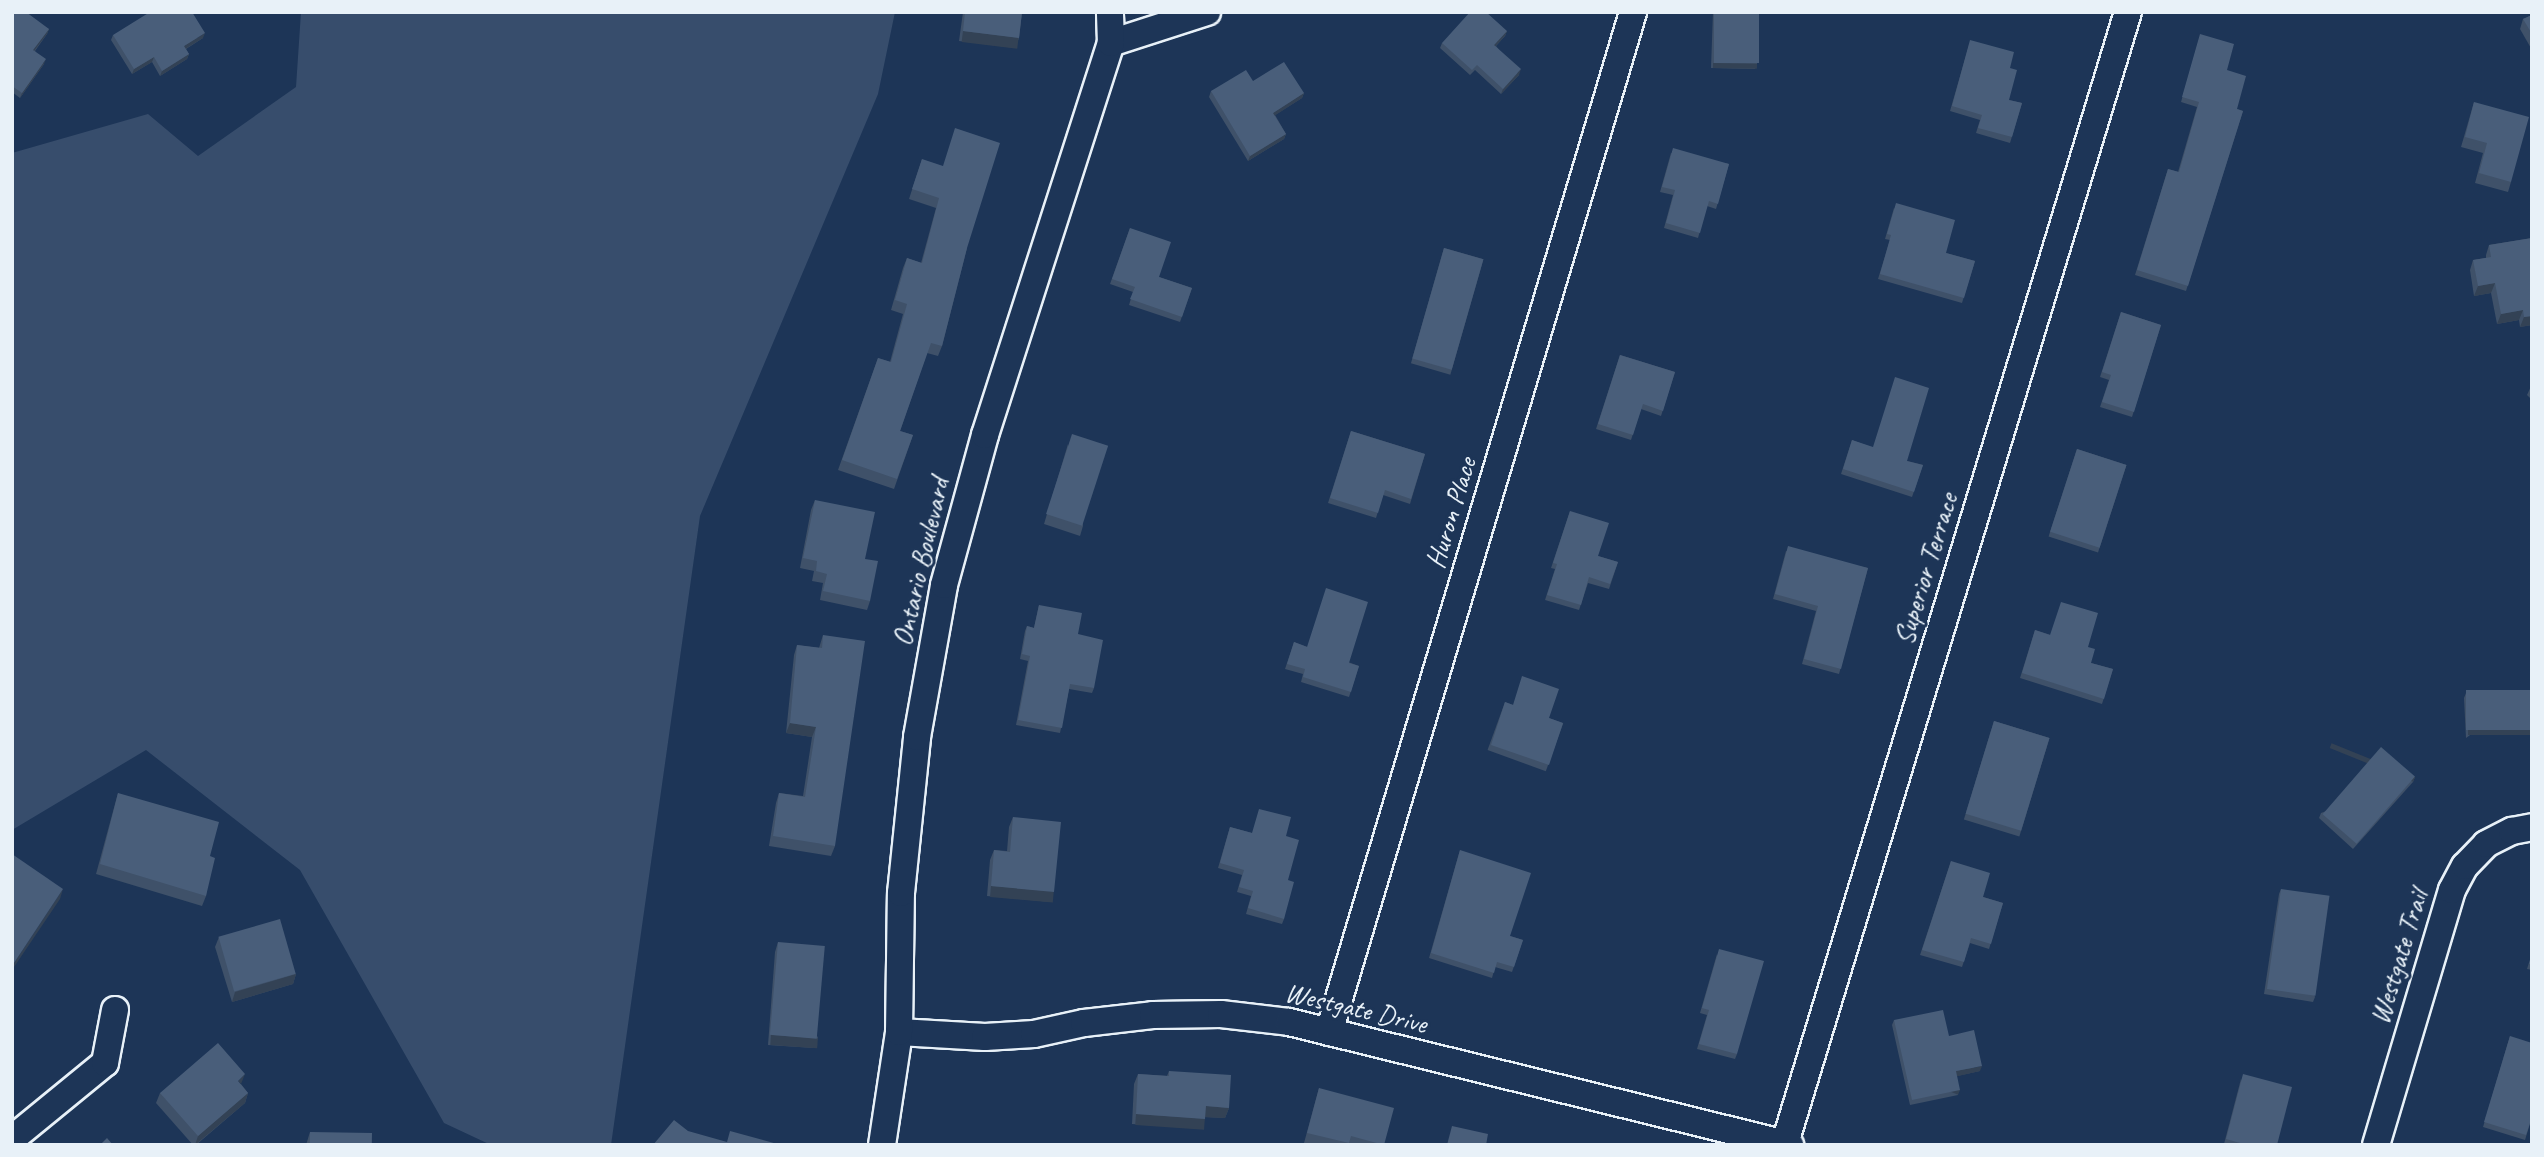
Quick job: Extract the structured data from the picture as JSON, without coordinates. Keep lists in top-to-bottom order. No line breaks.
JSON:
{"streets":{"street":["Huron Place","Ontario Boulevard","Superior Terrace","Westgate Trail","Westgate Drive"]},"crossings":[["Huron Place","Westgate Drive"],["Ontario Boulevard","Westgate Drive"],["Superior Terrace","Westgate Drive"]]}
